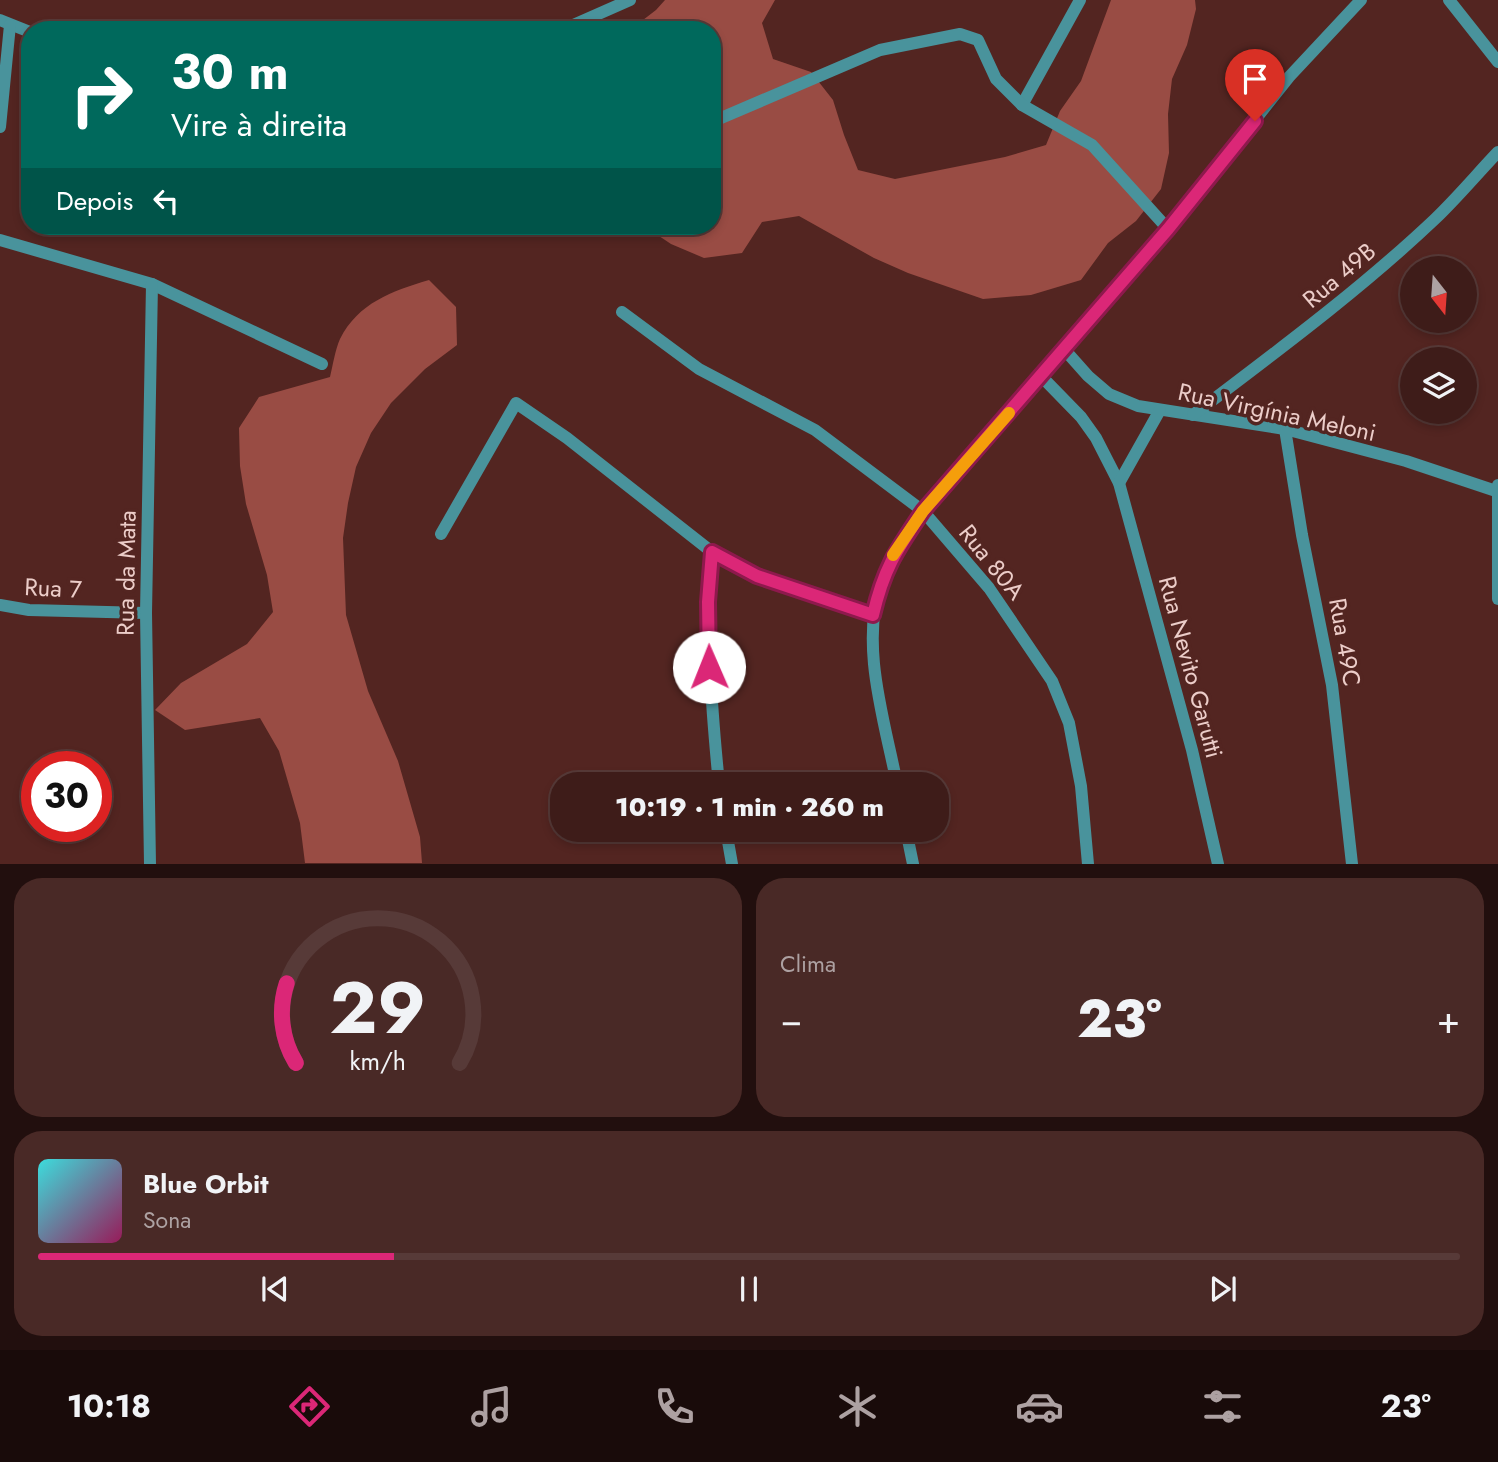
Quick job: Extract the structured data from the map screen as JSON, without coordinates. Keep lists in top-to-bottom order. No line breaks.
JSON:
{"streets":{"street":["Rua 49B","Rua Virgínia Meloni","Rua 80A","Rua da Mata","Rua 7","Rua 49C","Rua Nevito Garutti"]},"crossings":[["Rua 49B","Rua Virgínia Meloni"],["Rua Virgínia Meloni","Rua 49C"],["Rua da Mata","Rua 7"]],"north":"bottom","page":{"turn":["30 m","Vire à direita"],"then":"Depois","limit":"30","trip":"10:19 · 1 min · 260 m","tile":"Clima","heat":["−","23°","+"],"song":["Blue Orbit","Sona"],"tabs":["10:18","23°"],"gauge":["29","km/h"]}}
